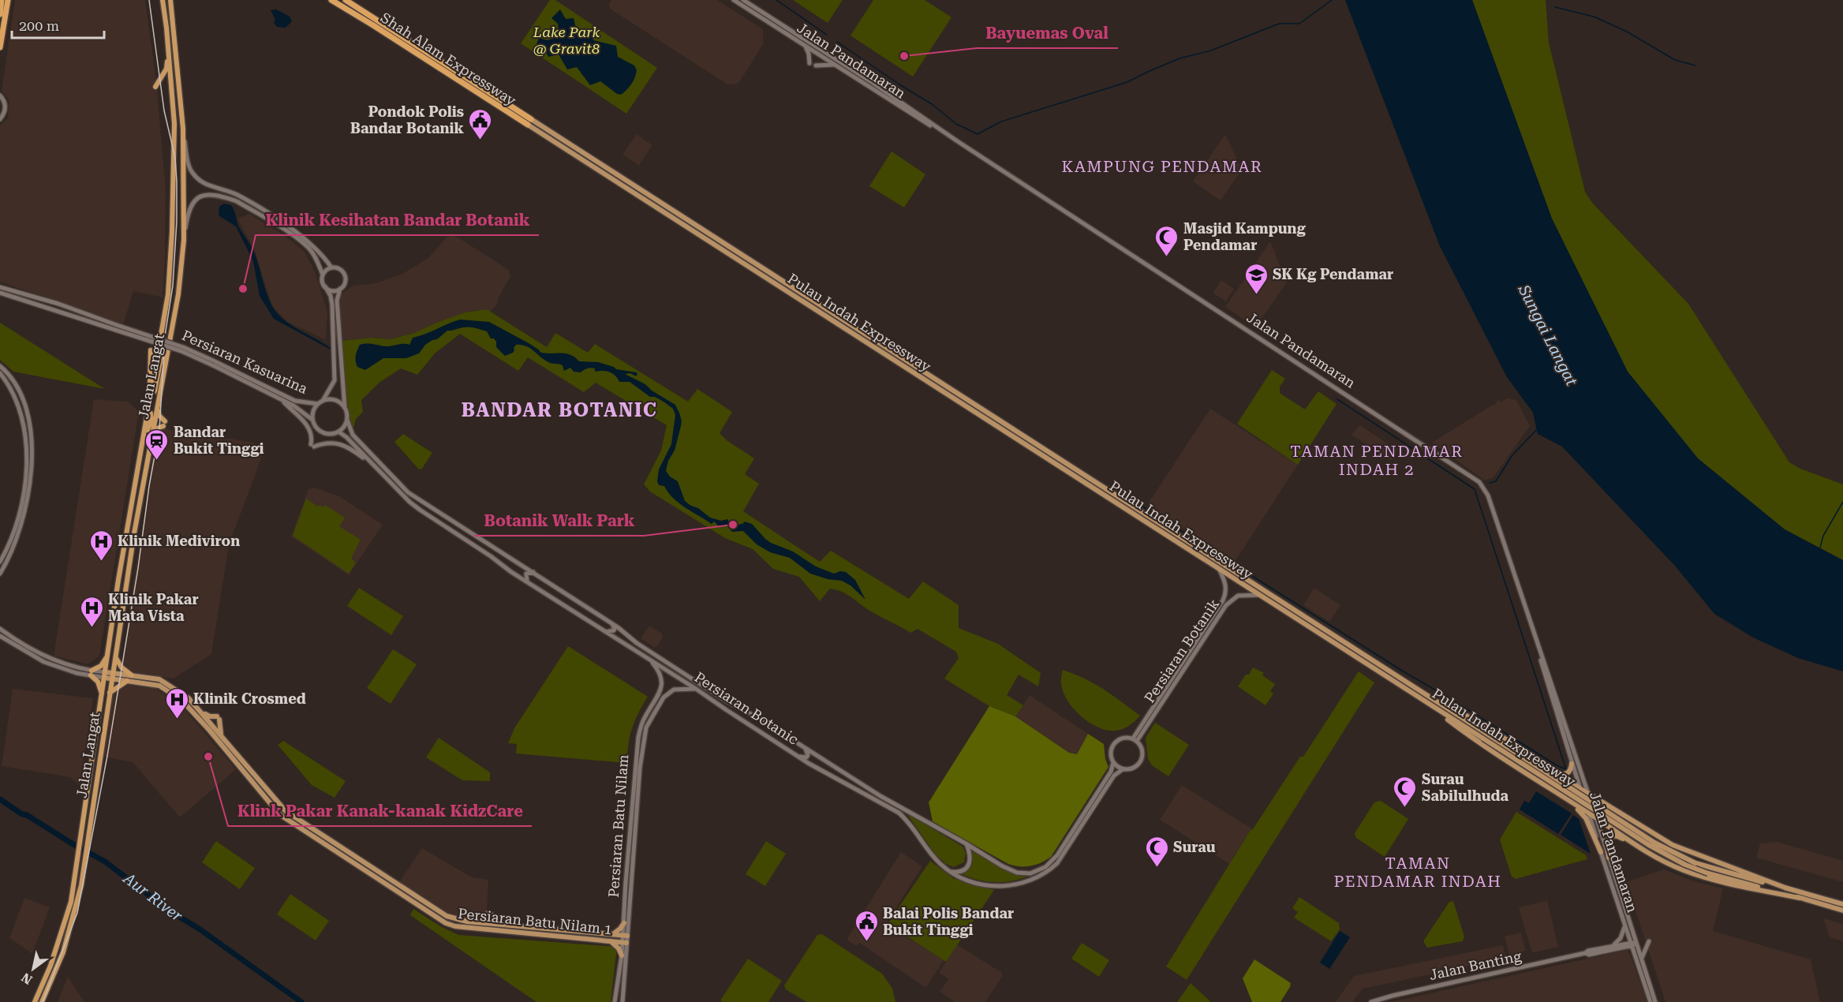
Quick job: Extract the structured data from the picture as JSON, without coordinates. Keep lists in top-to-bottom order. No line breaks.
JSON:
{"streets":{"highway":["Shah Alam Expressway","Jalan Langat"],"main road":["Jalan Pandamaran","Pulau Indah Expressway","Persiaran Kasuarina","Persiaran Botanik","Persiaran Botanic","Persiaran Batu Nilam","Persiaran Batu Nilam 1","Jalan Banting"]},"crossings":[["Shah Alam Expressway","Pulau Indah Expressway"],["Jalan Pandamaran","Jalan Banting"],["Pulau Indah Expressway","Persiaran Botanik"],["Persiaran Kasuarina","Persiaran Botanic"],["Jalan Langat","Persiaran Batu Nilam 1"],["Persiaran Botanik","Persiaran Botanic"],["Persiaran Botanic","Persiaran Batu Nilam"],["Persiaran Batu Nilam","Persiaran Batu Nilam 1"]],"districts":["KAMPUNG PENDAMAR","BANDAR BOTANIC","TAMAN PENDAMAR INDAH 2","TAMAN PENDAMAR INDAH"],"water":["Sungai Langat","Aur River"],"parks":["Lake Park @ Gravit8"],"places":{"other":["Bayuemas Oval","Klinik Kesihatan Bandar Botanik","Botanik Walk Park","Klink Pakar Kanak-kanak KidzCare"],"public building":["Pondok Polis Bandar Botanik","Balai Polis Bandar Bukit Tinggi"],"mosque":["Masjid Kampung Pendamar","Surau Sabilulhuda","Surau"],"school or university":["SK Kg Pendamar"],"station":["Bandar Bukit Tinggi"],"hospital":["Klinik Mediviron","Klinik Pakar Mata Vista","Klinik Crosmed"]},"scale_bar":"200 m","north":"bottom left"}
